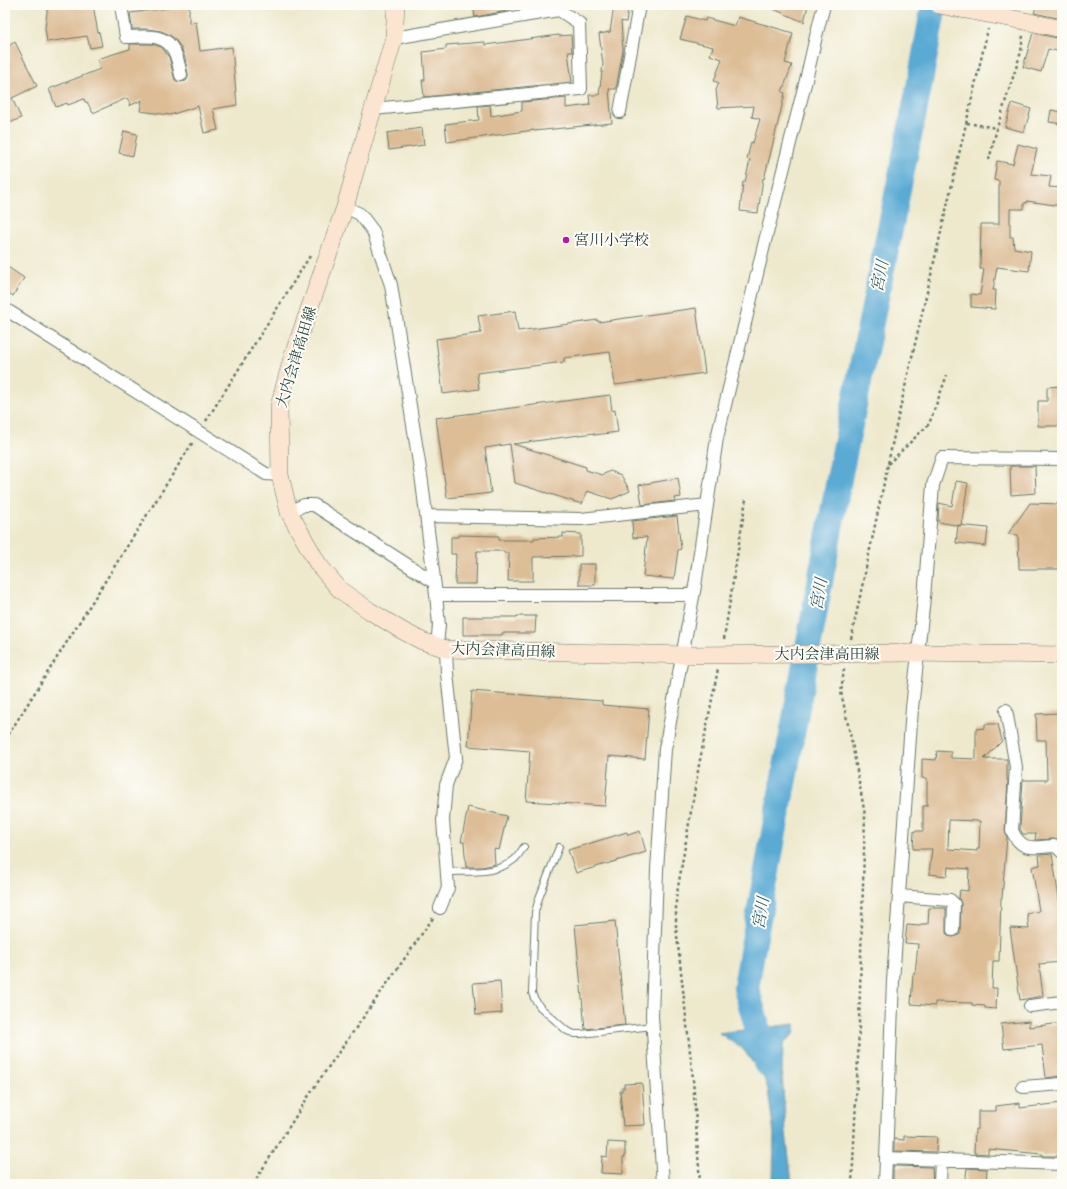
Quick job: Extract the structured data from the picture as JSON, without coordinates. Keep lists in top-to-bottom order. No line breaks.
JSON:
{"streets":{"main road":["大内会津高田線"]},"water":["宮川"],"places":["宮川小学校"]}
